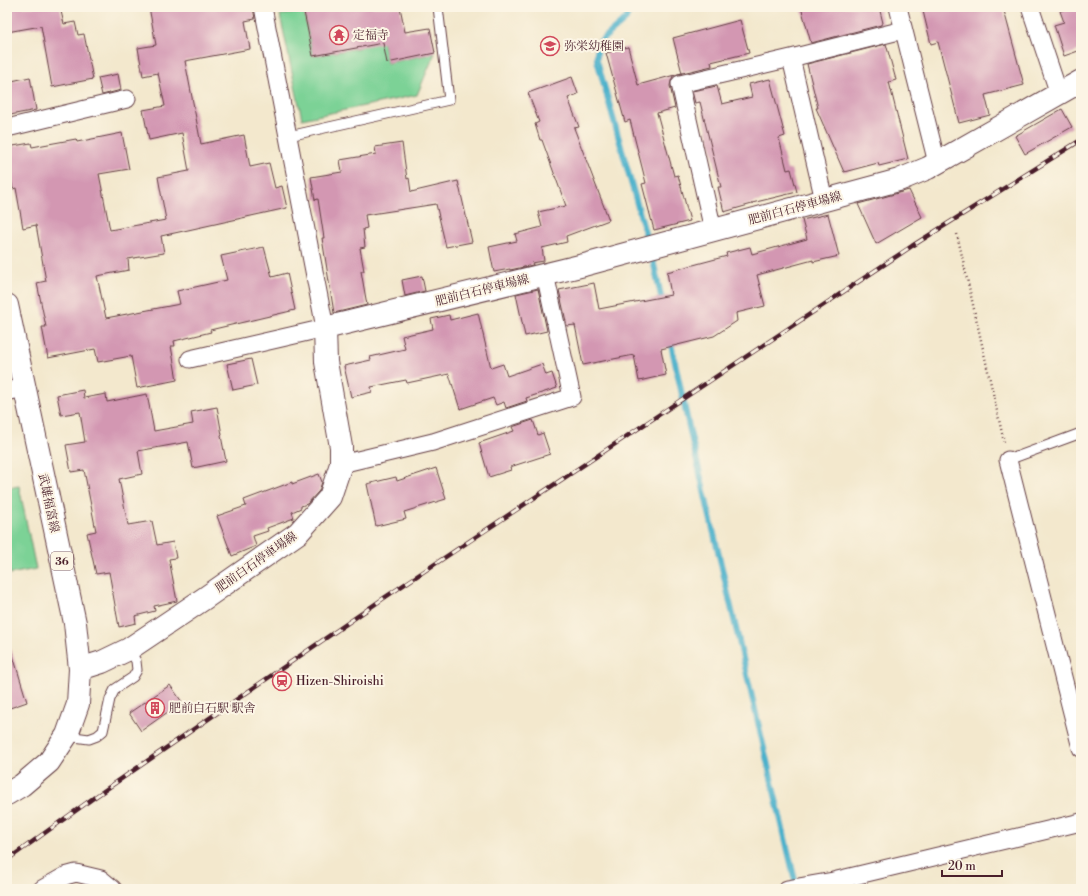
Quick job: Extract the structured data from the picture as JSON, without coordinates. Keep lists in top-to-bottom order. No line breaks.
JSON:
{"streets":{"main road":["肥前白石停車場線","武雄福富線","36"]},"crossings":[["肥前白石停車場線","武雄福富線"]],"places":{"temple":["定福寺"],"school or university":["弥栄幼稚園"],"station":["Hizen-Shiroishi"],"building":["肥前白石駅 駅舎"]},"scale_bar":"20 m"}
